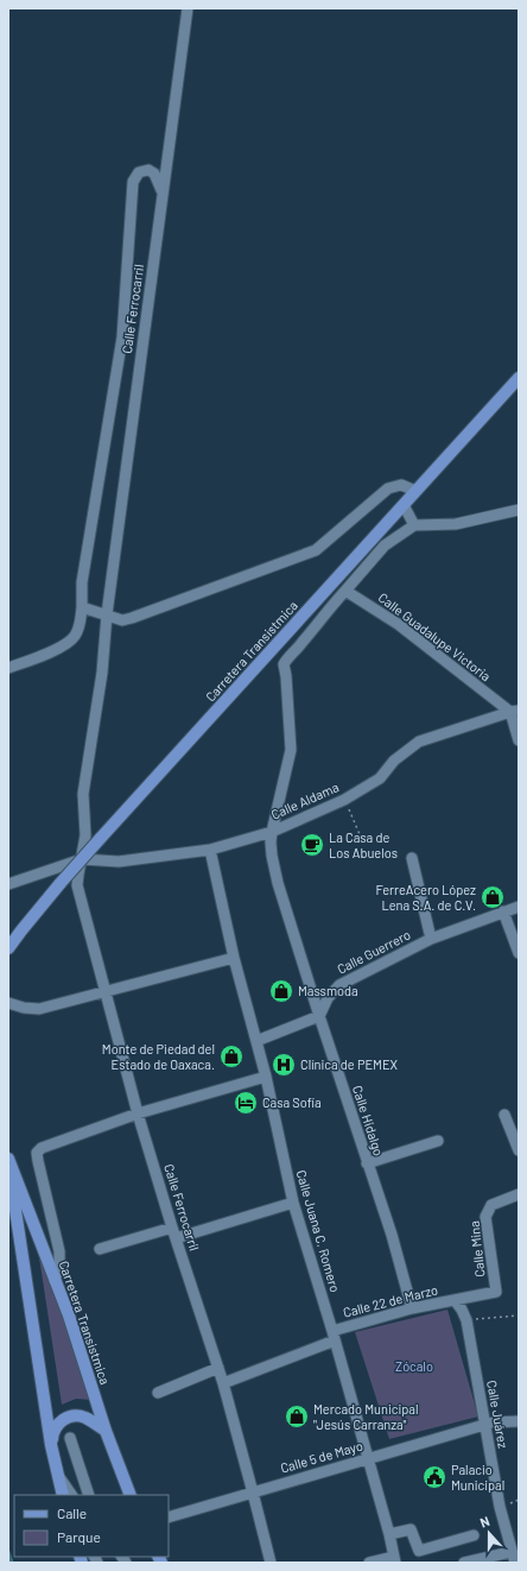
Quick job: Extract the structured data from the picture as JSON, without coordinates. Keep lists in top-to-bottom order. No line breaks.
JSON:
{"streets":{"main road":["Carretera Transistmica"],"street":["Calle Ferrocarril","Calle Guadalupe Victoria","Calle Aldama","Calle Guerrero","Calle Hidalgo","Calle Juana C. Romero","Calle Mina","Calle 22 de Marzo","Calle Juárez","Calle 5 de Mayo"]},"crossings":[["Calle Ferrocarril","Calle Aldama"],["Calle Ferrocarril","Calle 22 de Marzo"],["Calle Ferrocarril","Calle 5 de Mayo"],["Calle Guadalupe Victoria","Calle Aldama"],["Calle Guadalupe Victoria","Calle Hidalgo"],["Calle Aldama","Calle Hidalgo"],["Calle Aldama","Calle Juana C. Romero"],["Calle Guerrero","Calle Hidalgo"],["Calle Hidalgo","Calle 22 de Marzo"],["Calle Juana C. Romero","Calle 22 de Marzo"],["Calle Juana C. Romero","Calle 5 de Mayo"],["Calle Mina","Calle 22 de Marzo"],["Calle 22 de Marzo","Calle Juárez"],["Calle Juárez","Calle 5 de Mayo"]],"parks":["Zócalo"],"places":{"cafe":["La Casa de Los Abuelos"],"shop":["FerreAcero López Lena S.A. de C.V.","Massmoda","Monte de Piedad del Estado de Oaxaca.","Mercado Municipal \"Jesús Carranza\""],"hospital":["Clínica de PEMEX"],"hotel":["Casa Sofía"],"public building":["Palacio Municipal"]},"legend":["Calle","Parque"],"north":"top"}
